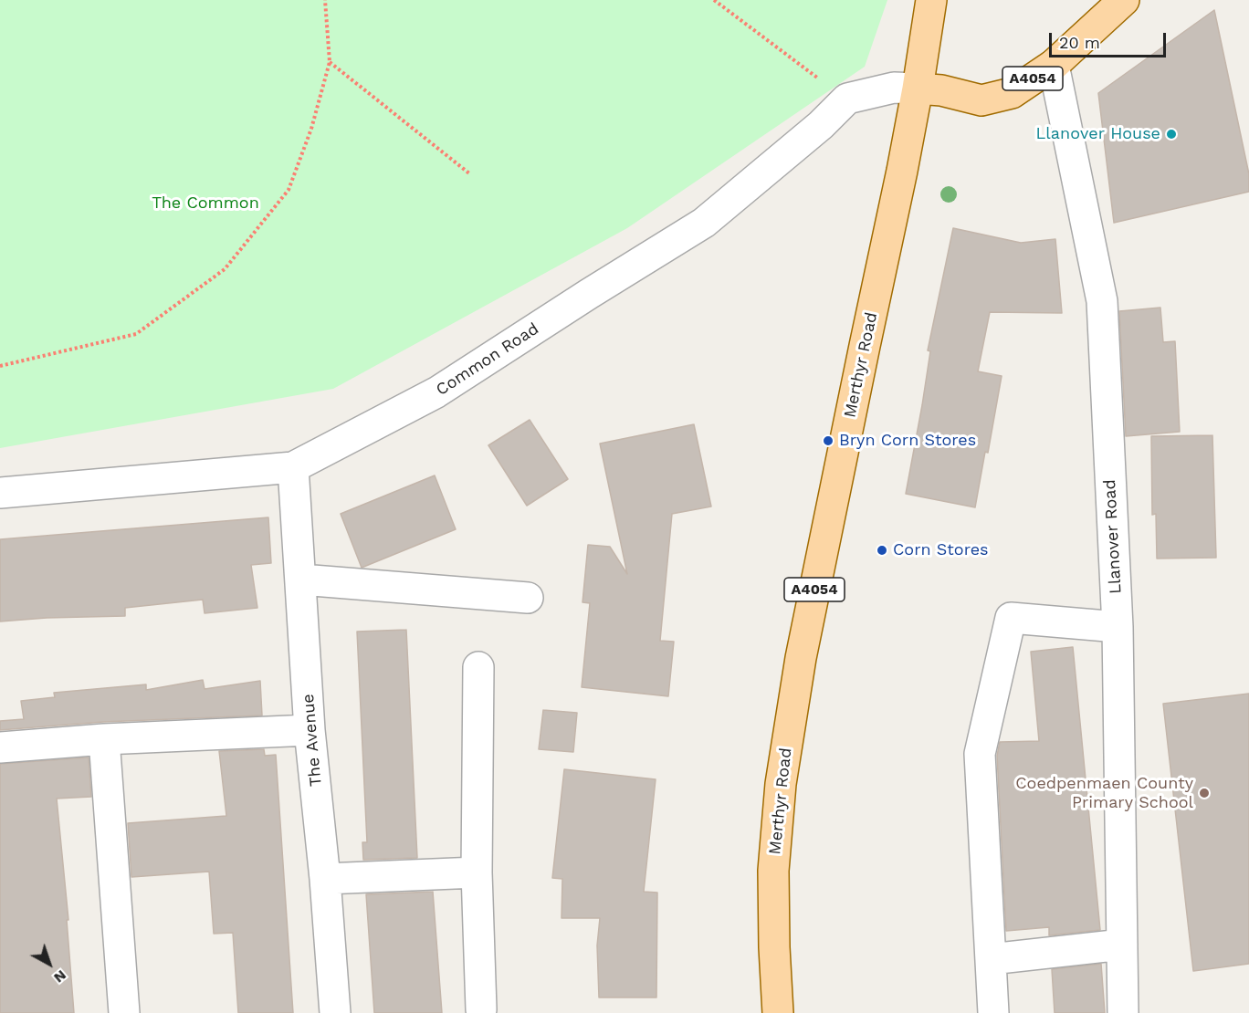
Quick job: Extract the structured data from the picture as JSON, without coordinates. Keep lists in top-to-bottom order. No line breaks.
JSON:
{"streets":{"main road":["A4054","Merthyr Road"],"street":["Common Road","Llanover Road","The Avenue"]},"crossings":[["A4054","Common Road"],["A4054","Merthyr Road"],["A4054","Llanover Road"],["Common Road","Merthyr Road"],["Common Road","The Avenue"]],"parks":["The Common"],"places":["Llanover House","Bryn Corn Stores","Corn Stores","Coedpenmaen County Primary School"],"scale_bar":"20 m","north":"bottom right"}
